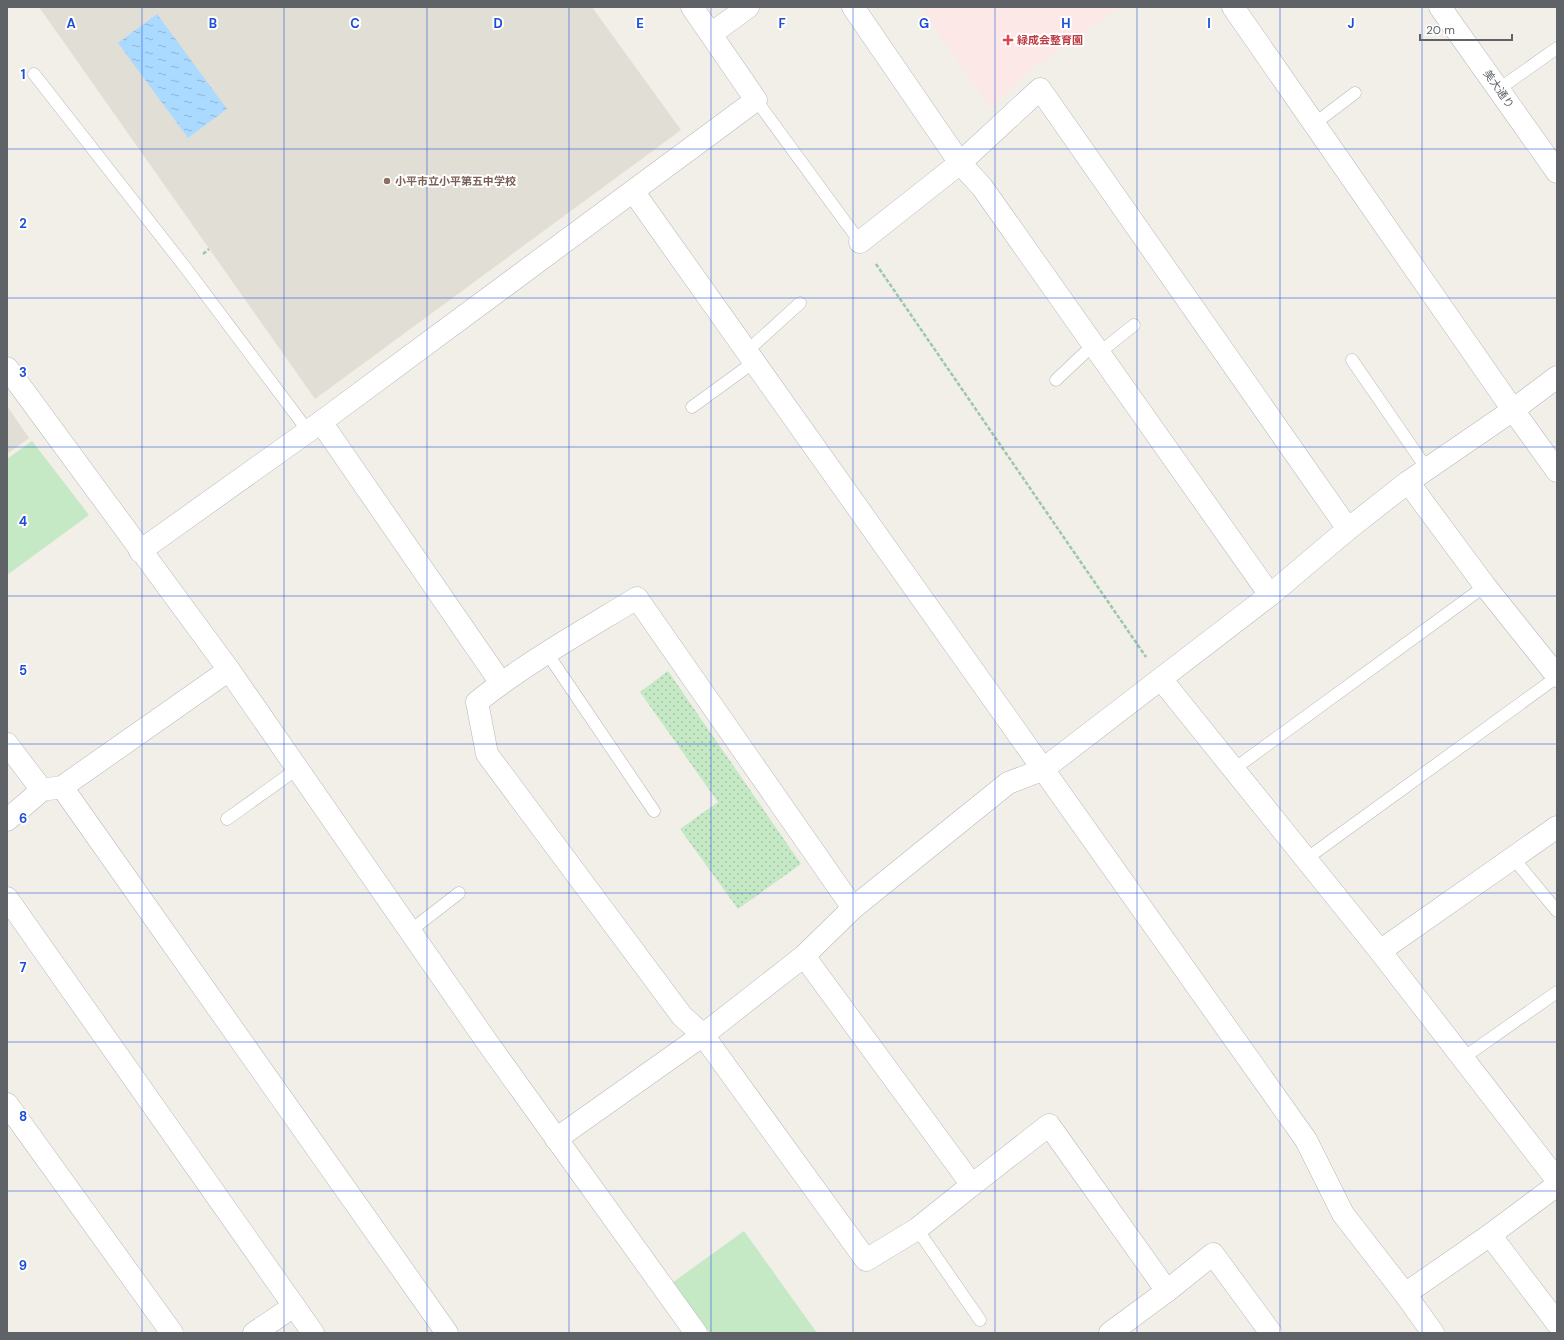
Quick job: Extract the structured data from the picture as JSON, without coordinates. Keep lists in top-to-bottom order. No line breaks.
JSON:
{"streets":{"street":["美大通り"]},"places":{"health":["緑成会整育園"],"other":["小平市立小平第五中学校"]},"scale_bar":"20 m","grid":{"columns":["A","B","C","D","E","F","G","H","I","J"],"rows":["1","2","3","4","5","6","7","8","9"]}}
